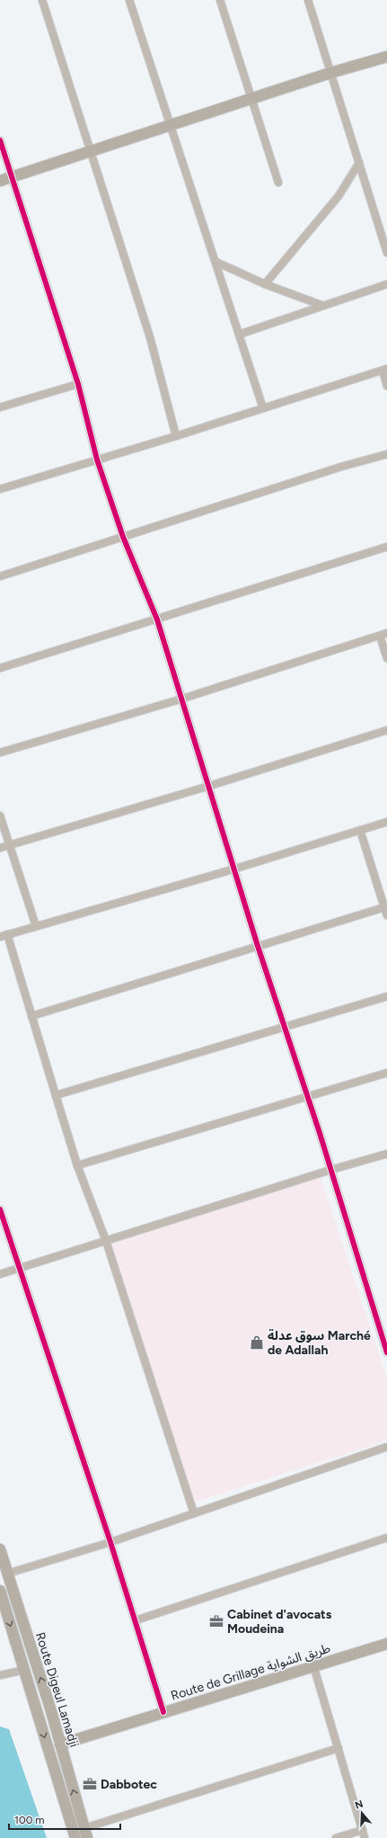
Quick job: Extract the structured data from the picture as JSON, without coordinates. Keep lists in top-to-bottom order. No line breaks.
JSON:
{"streets":{"street":["Route de Grillage طريق الشواية","Route Digeul Lamadji"]},"crossings":[["Route de Grillage طريق الشواية","Route Digeul Lamadji"]],"places":{"shop":["سوق عدلة Marché de Adallah"],"office":["Cabinet d'avocats Moudeina","Dabbotec"]},"scale_bar":"100 m","north":"top"}
